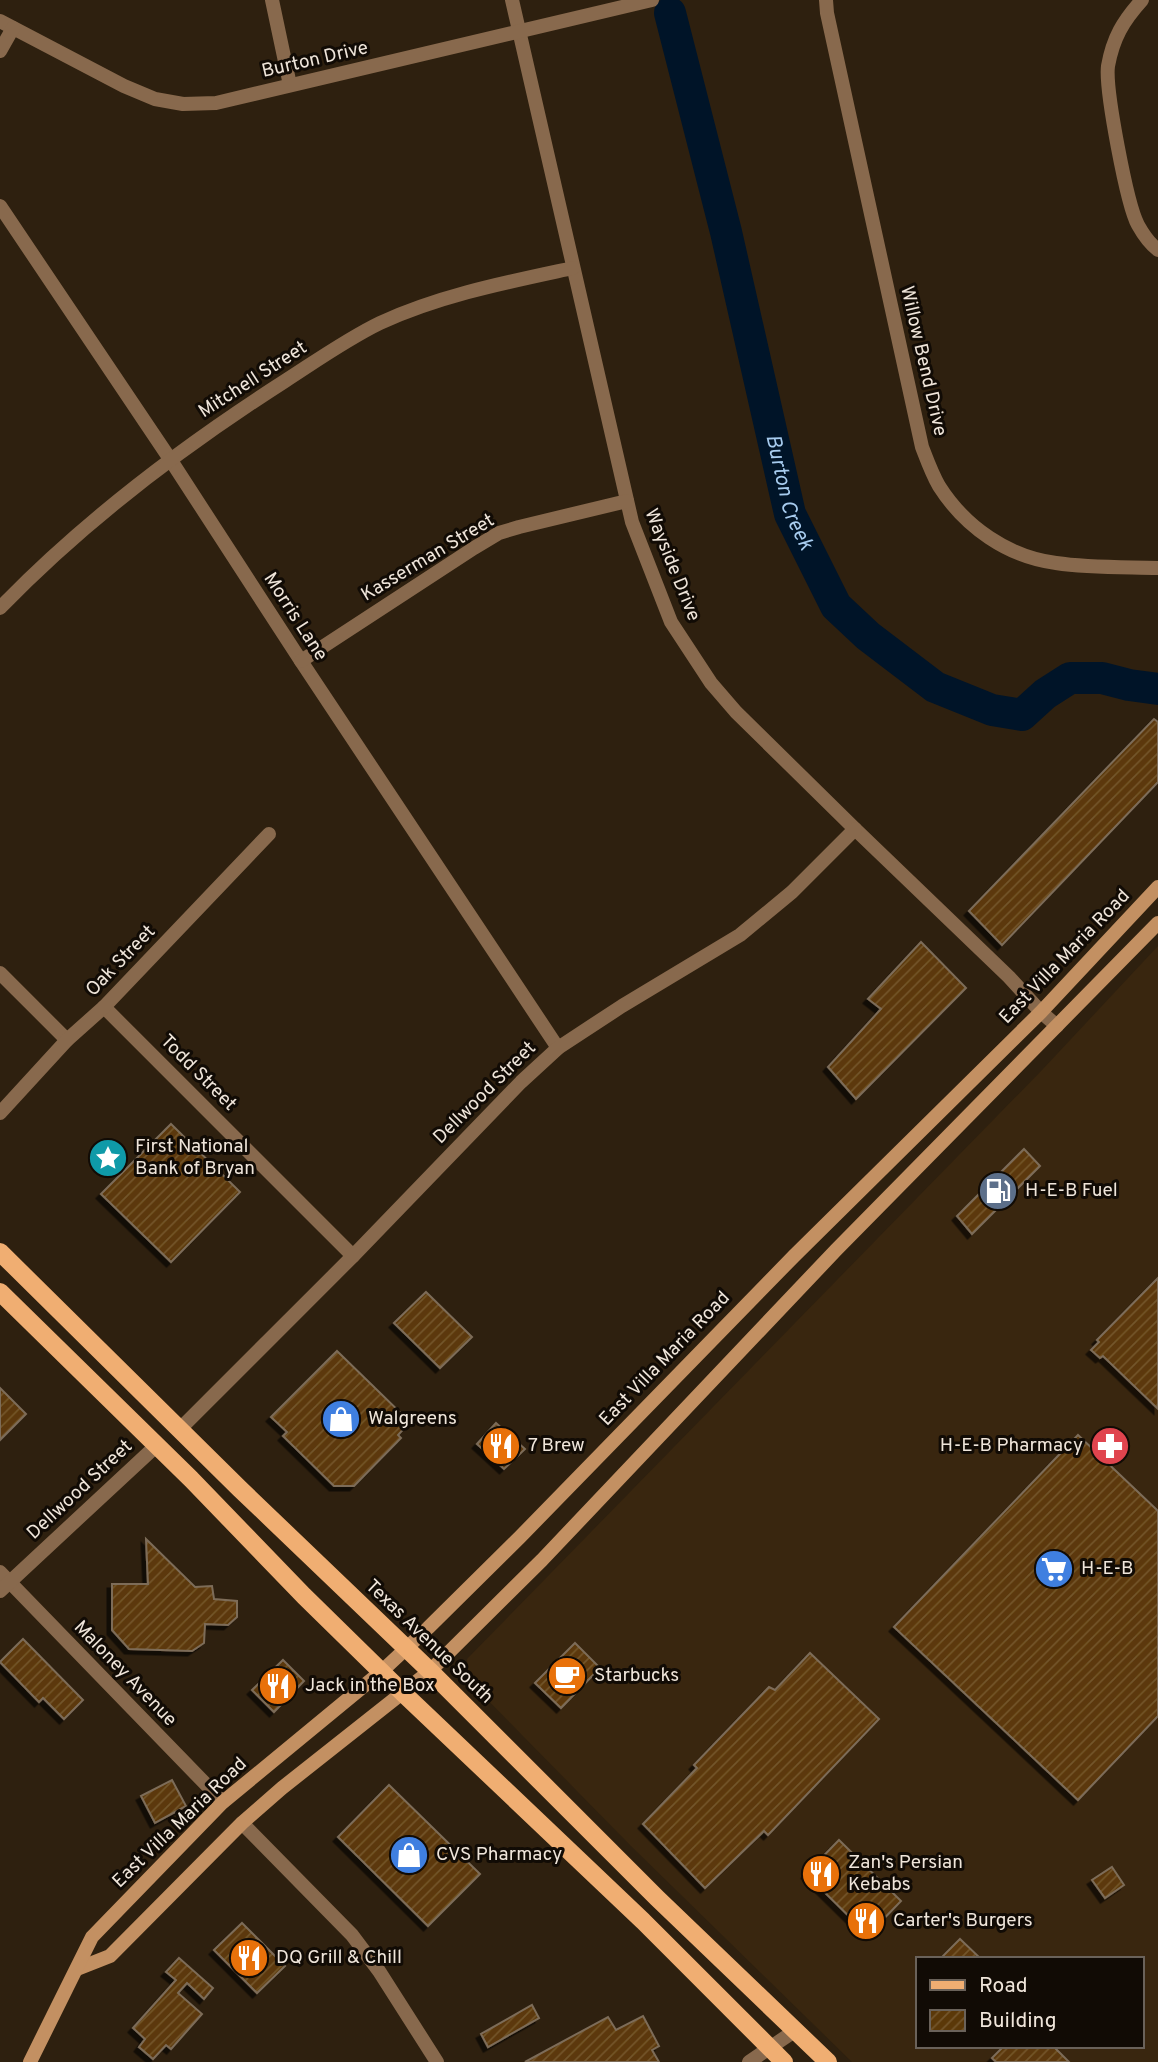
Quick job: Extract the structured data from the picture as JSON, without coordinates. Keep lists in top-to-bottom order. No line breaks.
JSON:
{"streets":{"main road":["East Villa Maria Road","Texas Avenue South"],"street":["Burton Drive","Willow Bend Drive","Mitchell Street","Kasserman Street","Wayside Drive","Morris Lane","Oak Street","Todd Street","Dellwood Street","Maloney Avenue"]},"crossings":[["Burton Drive","Wayside Drive"],["Mitchell Street","Wayside Drive"],["Mitchell Street","Morris Lane"],["Kasserman Street","Wayside Drive"],["Kasserman Street","Morris Lane"],["Wayside Drive","East Villa Maria Road"],["Wayside Drive","Dellwood Street"],["Morris Lane","Dellwood Street"],["East Villa Maria Road","Texas Avenue South"],["East Villa Maria Road","Maloney Avenue"],["Oak Street","Todd Street"],["Todd Street","Dellwood Street"],["Dellwood Street","Texas Avenue South"],["Dellwood Street","Maloney Avenue"]],"water":["Burton Creek"],"places":{"place":["First National Bank of Bryan"],"fuel station":["H-E-B Fuel"],"shop":["Walgreens","CVS Pharmacy"],"restaurant":["7 Brew","Jack in the Box","Zan's Persian Kebabs","Carter's Burgers","DQ Grill & Chill"],"pharmacy":["H-E-B Pharmacy"],"supermarket":["H-E-B"],"cafe":["Starbucks"]},"legend":["Road","Building"]}
